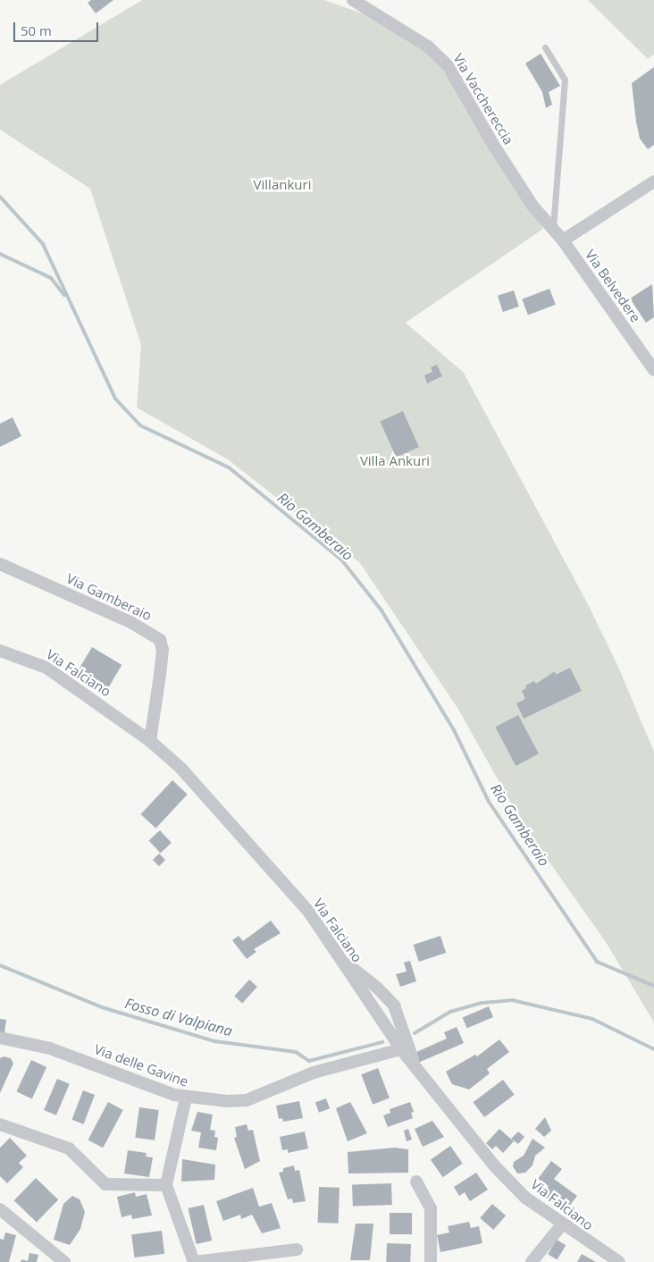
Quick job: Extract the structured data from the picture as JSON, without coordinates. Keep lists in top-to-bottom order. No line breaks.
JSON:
{"streets":{"street":["Via Vacchereccia","Via Belvedere","Via Gamberaio","Via Falciano","Via delle Gavine"]},"crossings":[["Via Vacchereccia","Via Belvedere"],["Via Gamberaio","Via Falciano"],["Via Falciano","Via delle Gavine"]],"water":["Rio Gamberaio","Fosso di Valpiana"],"parks":["Villankuri","Villa Ankuri"],"scale_bar":"50 m"}
